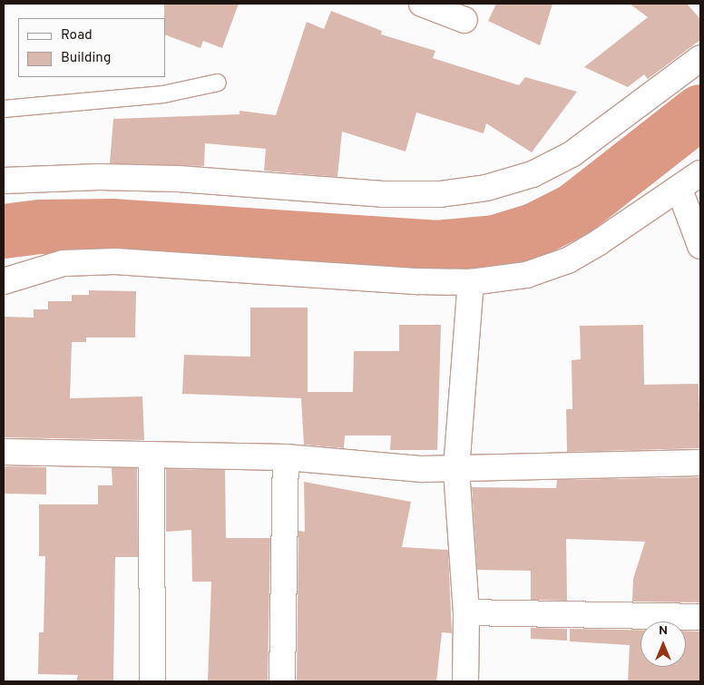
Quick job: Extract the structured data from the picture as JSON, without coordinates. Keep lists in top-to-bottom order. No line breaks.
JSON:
{"legend":["Road","Building"],"north":"top"}
